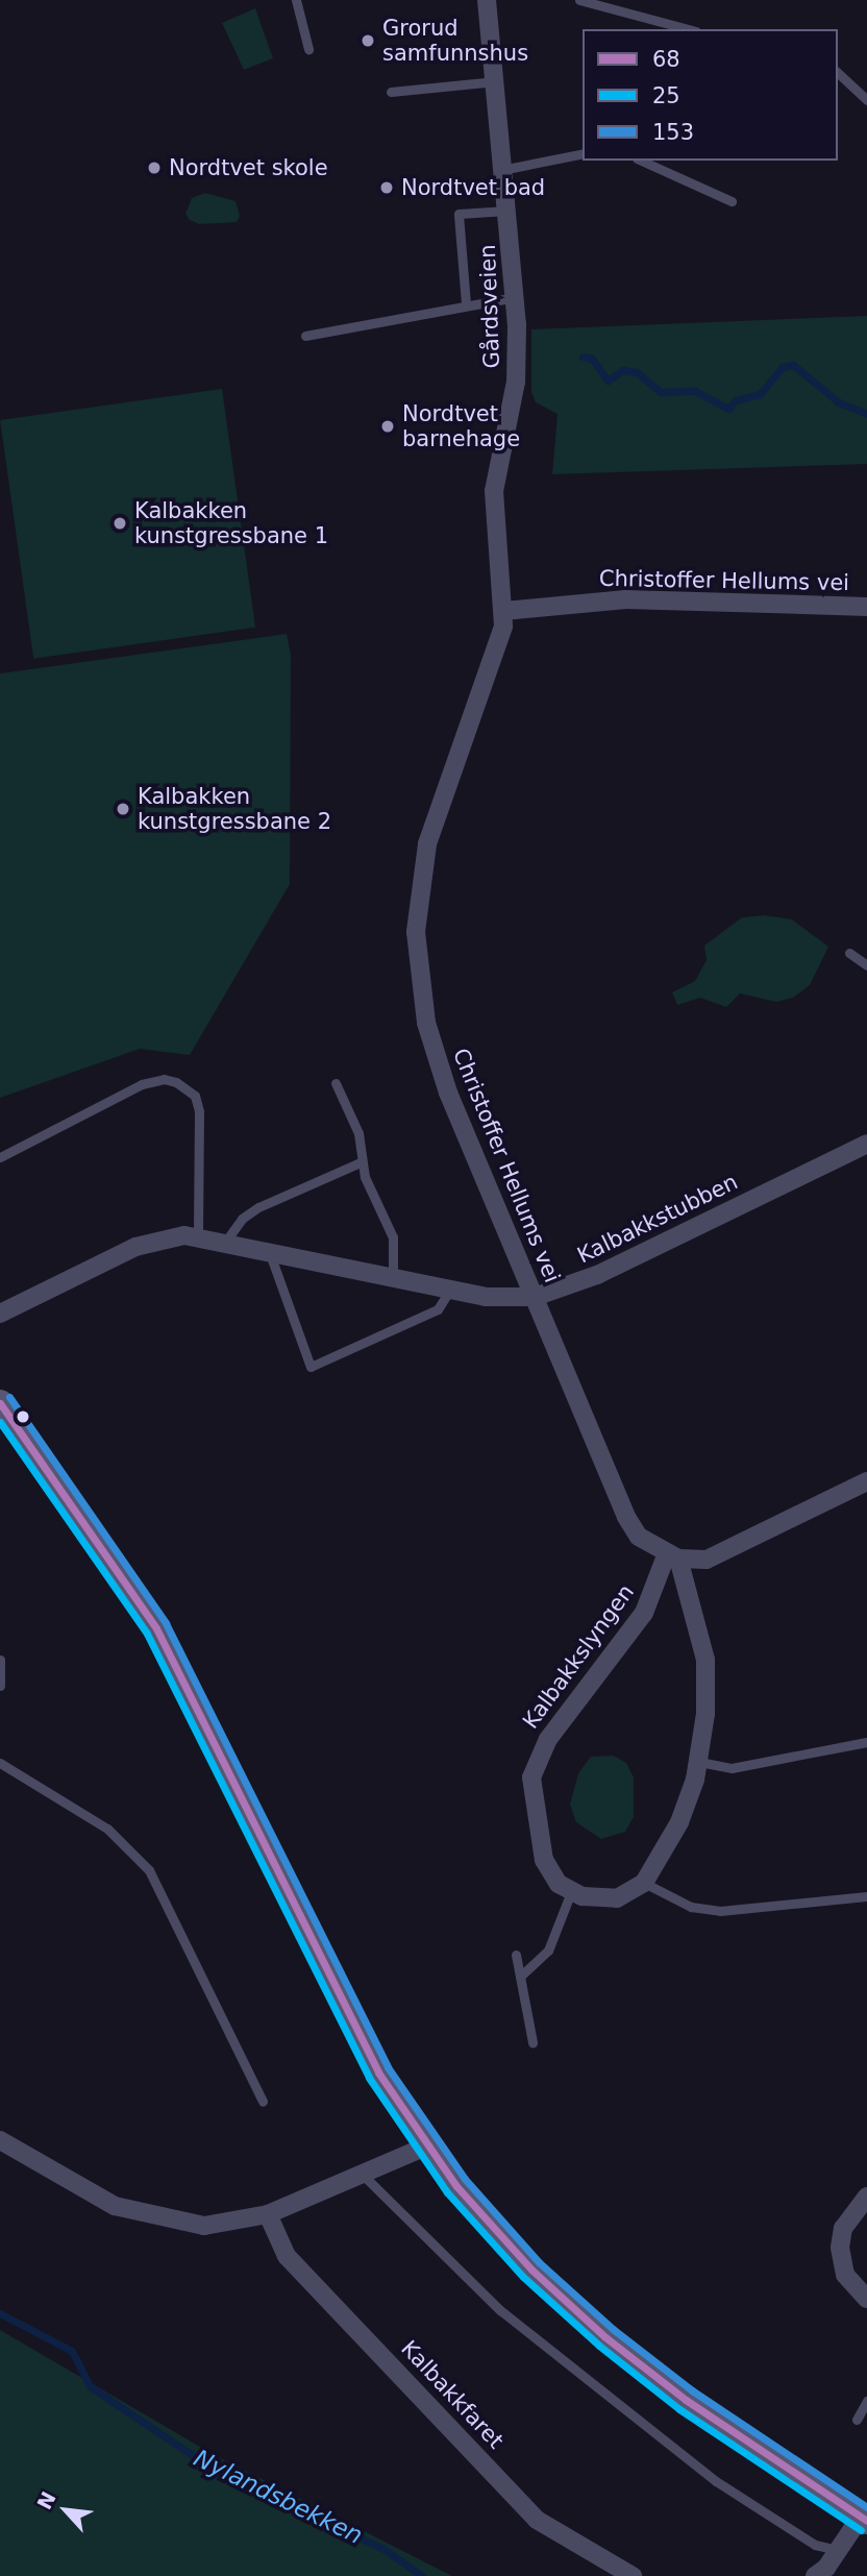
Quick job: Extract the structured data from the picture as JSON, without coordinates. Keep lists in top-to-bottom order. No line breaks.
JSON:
{"streets":{"street":["Gårdsveien","Christoffer Hellums vei","Kalbakkstubben","Kalbakkslyngen","Kalbakkfaret"]},"crossings":[["Gårdsveien","Christoffer Hellums vei"],["Christoffer Hellums vei","Kalbakkstubben"],["Christoffer Hellums vei","Kalbakkslyngen"]],"water":["Nylandsbekken"],"places":["Grorud samfunnshus","Nordtvet skole","Nordtvet bad","Nordtvet barnehage","Kalbakken kunstgressbane 1","Kalbakken kunstgressbane 2"],"lines":["transit line 153","transit line 68","transit line 25"],"legend":["68","25","153"],"north":"top left"}
